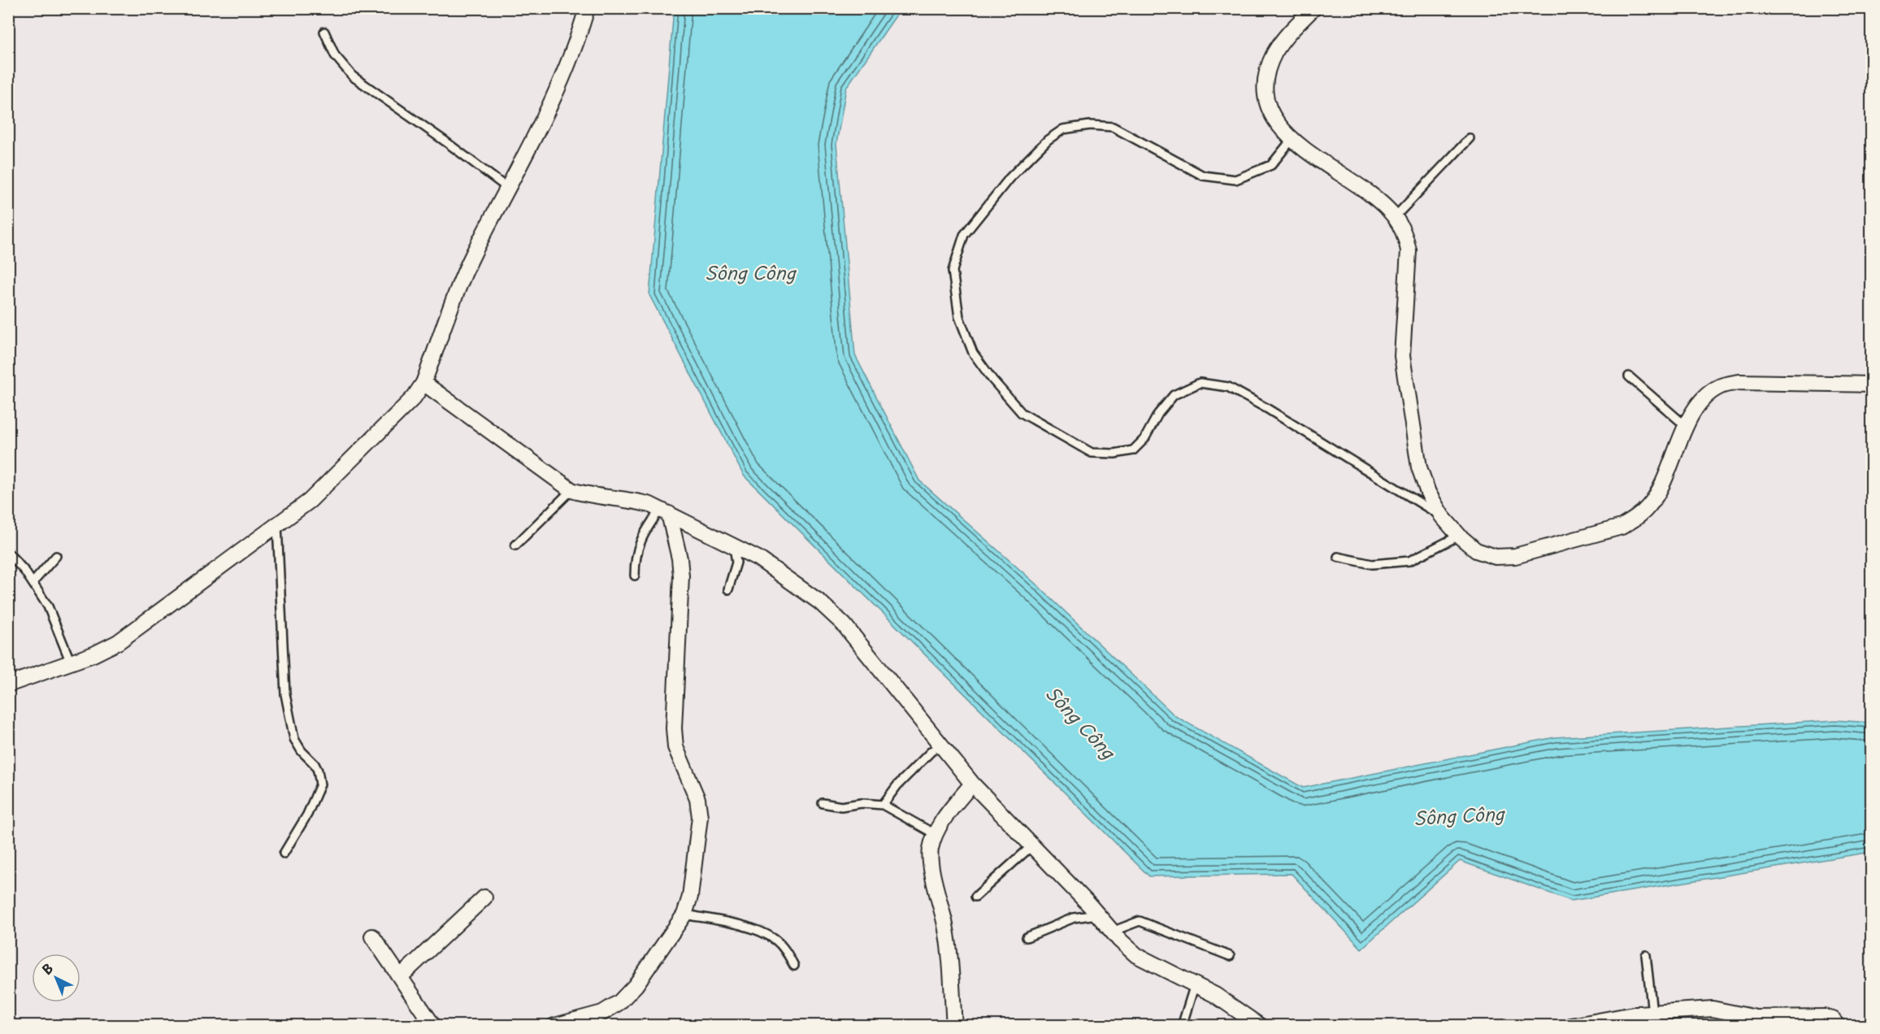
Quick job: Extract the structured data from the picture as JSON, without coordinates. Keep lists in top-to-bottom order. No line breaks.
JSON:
{"water":["Sông Công"],"north":"top left"}
